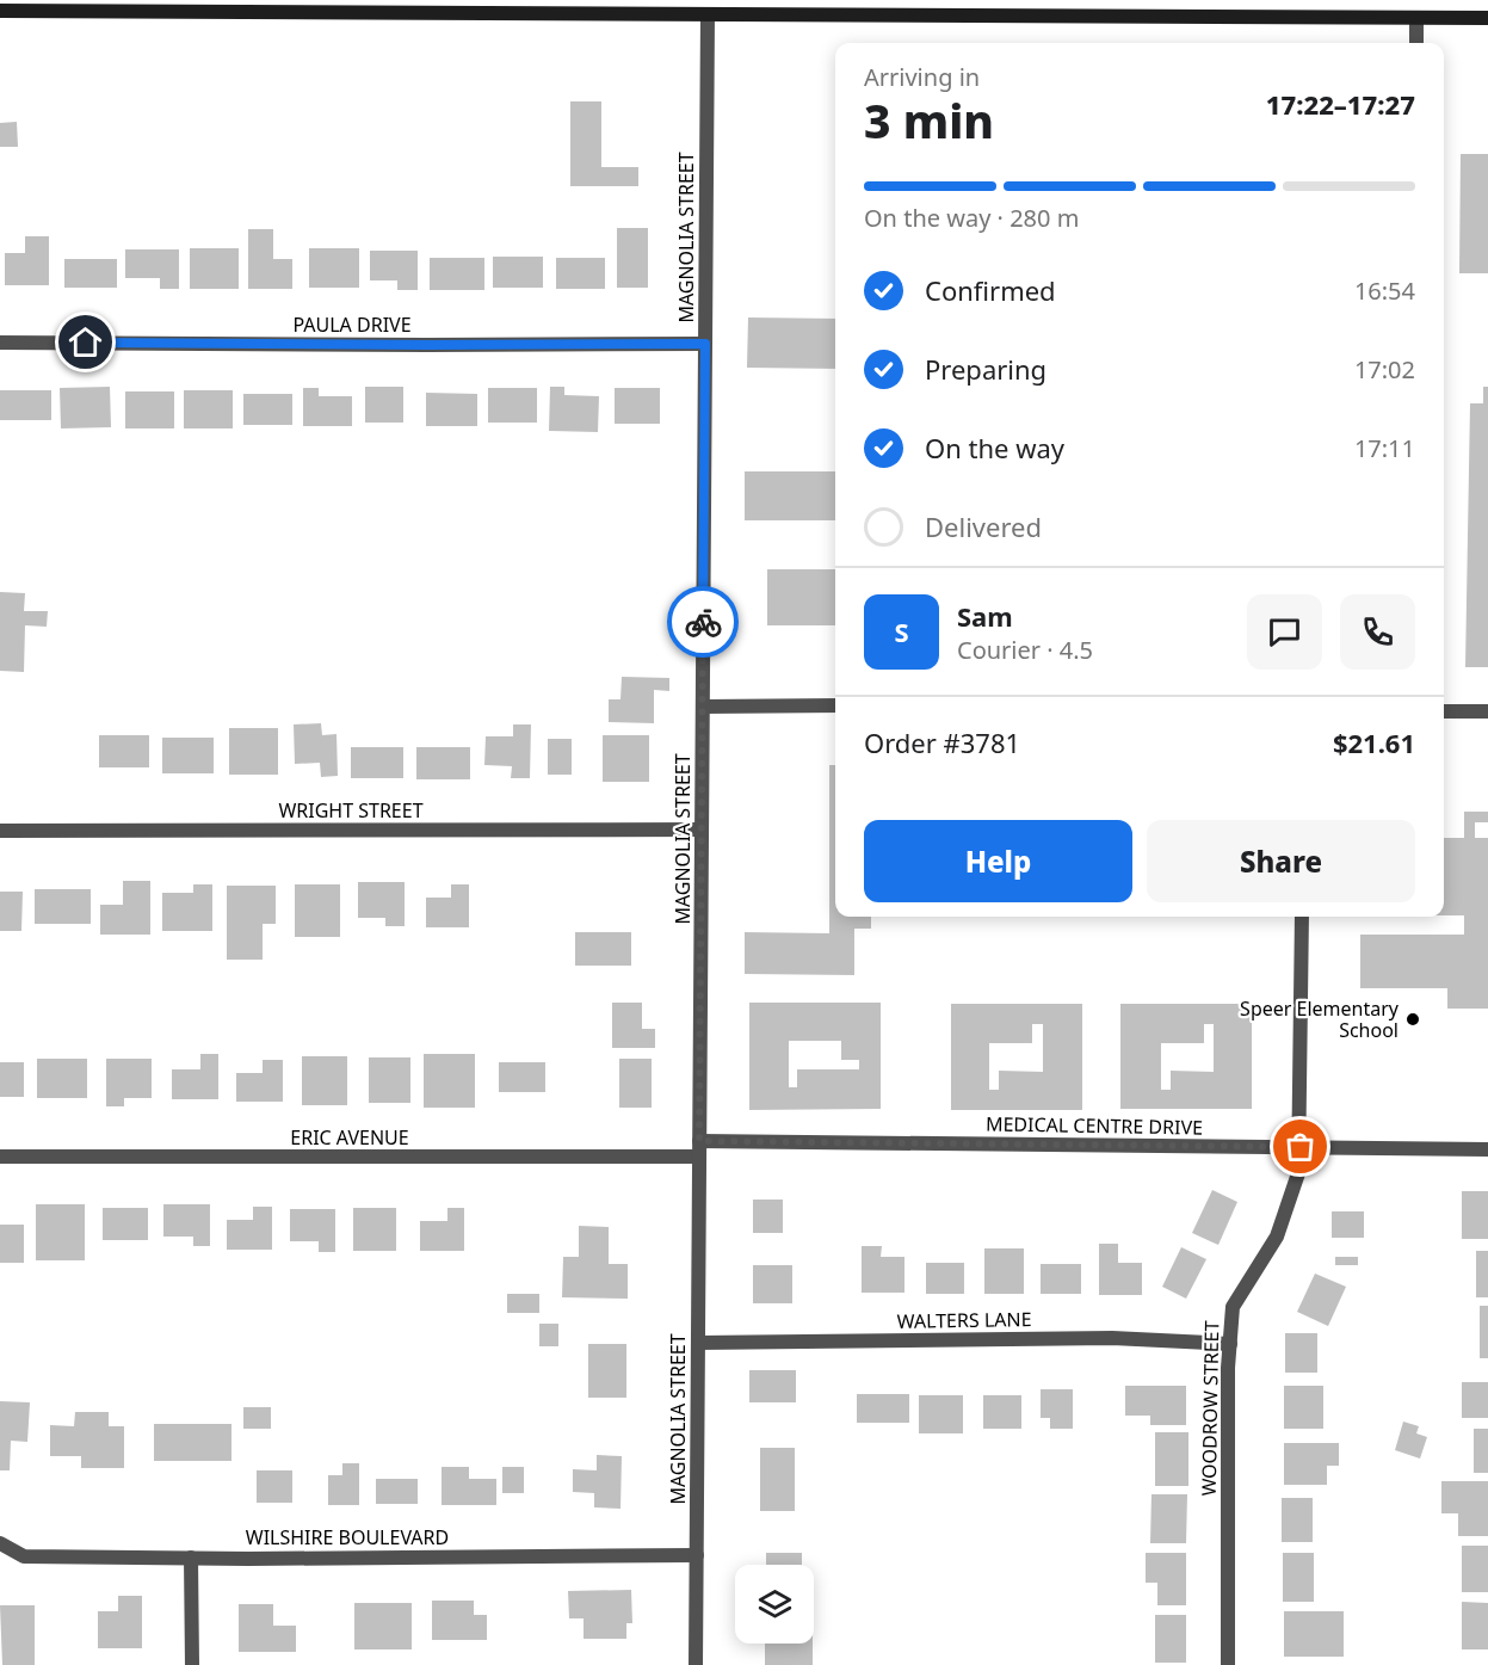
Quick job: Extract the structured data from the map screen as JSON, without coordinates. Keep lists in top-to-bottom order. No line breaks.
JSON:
{"streets":{"street":["MAGNOLIA STREET","PAULA DRIVE","WRIGHT STREET","MEDICAL CENTRE DRIVE","ERIC AVENUE","WALTERS LANE","WOODROW STREET","WILSHIRE BOULEVARD"]},"crossings":[["MAGNOLIA STREET","PAULA DRIVE"],["MAGNOLIA STREET","WRIGHT STREET"],["MAGNOLIA STREET","MEDICAL CENTRE DRIVE"],["MAGNOLIA STREET","ERIC AVENUE"],["MAGNOLIA STREET","WALTERS LANE"],["MAGNOLIA STREET","WILSHIRE BOULEVARD"],["MEDICAL CENTRE DRIVE","WOODROW STREET"],["WALTERS LANE","WOODROW STREET"]],"places":["Speer Elementary School"],"page":{"heading":["3 min","Arriving in","17:22–17:27"],"panel":["Sam","Courier · 4.5","Order #3781","$21.61"],"bar":"On the way · 280 m","list":[["Confirmed","16:54"],["Preparing","17:02"],["On the way","17:11"],"Delivered"],"round":"S","buttons":["Help","Share"]}}
